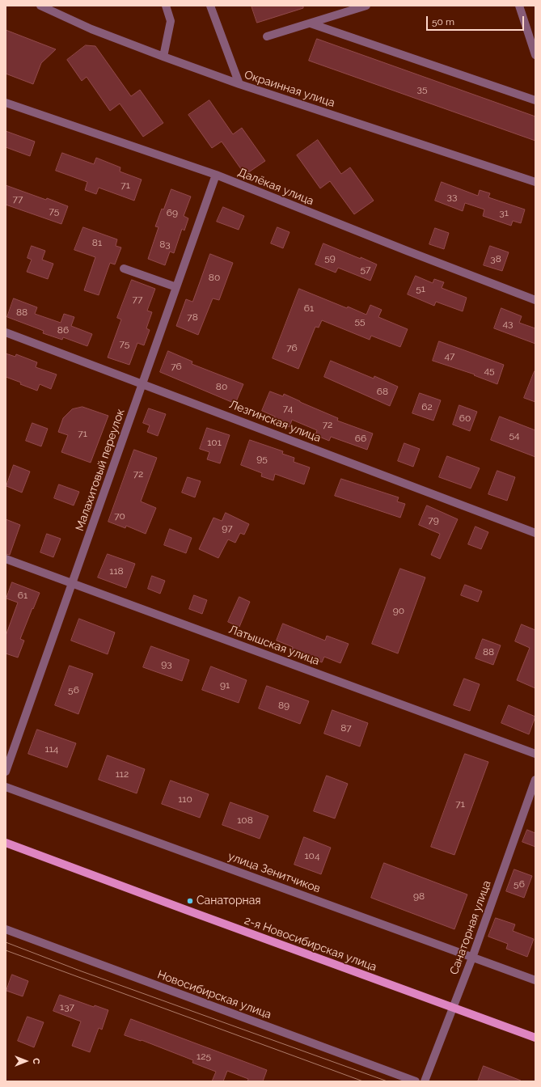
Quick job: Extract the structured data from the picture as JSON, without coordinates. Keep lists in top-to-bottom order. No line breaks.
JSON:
{"streets":{"main road":["2-я Новосибирская улица"],"street":["Окраинная улица","Далёкая улица","Лезгинская улица","Малахитовый переулок","Латышская улица","улица Зенитчиков","Санаторная улица","Новосибирская улица"]},"crossings":[["Далёкая улица","Малахитовый переулок"],["Лезгинская улица","Малахитовый переулок"],["Малахитовый переулок","Латышская улица"],["улица Зенитчиков","Санаторная улица"],["Санаторная улица","2-я Новосибирская улица"]],"places":["Санаторная"],"house_numbers":["35","71","33","77","75","69","31","81","83","59","38","57","80","51","77","61","88","78","55","43","86","75","76","47","76","45","80","68","62","74","60","72","71","54","66","101","95","72","70","79","97","118","61","90","88","93","91","56","89","87","114","112","110","71","108","104","56","98","137","125"],"scale_bar":"50 m","north":"right"}
